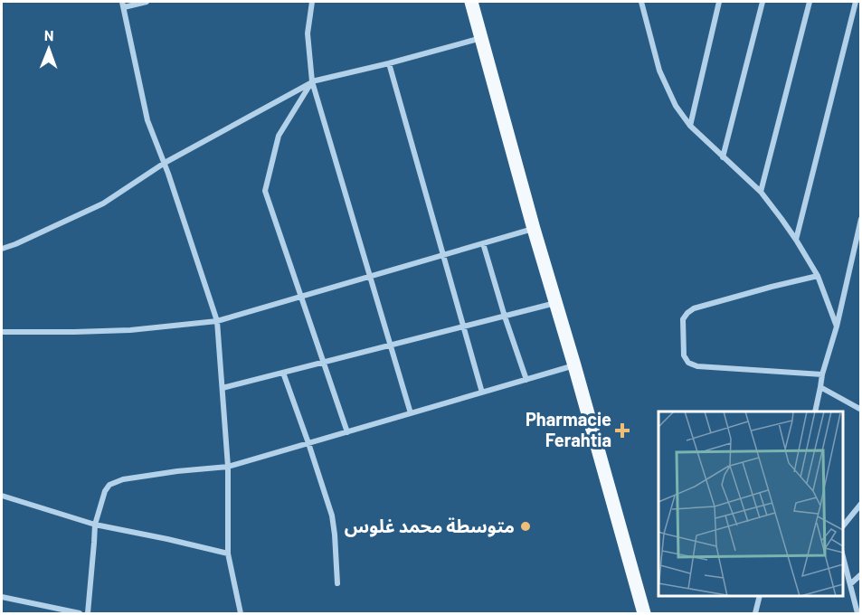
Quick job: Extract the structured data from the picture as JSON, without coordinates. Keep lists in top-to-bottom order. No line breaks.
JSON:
{"places":{"health":["Pharmacie Ferahtia"],"other":["متوسطة محمد غلوس"]},"north":"top"}
